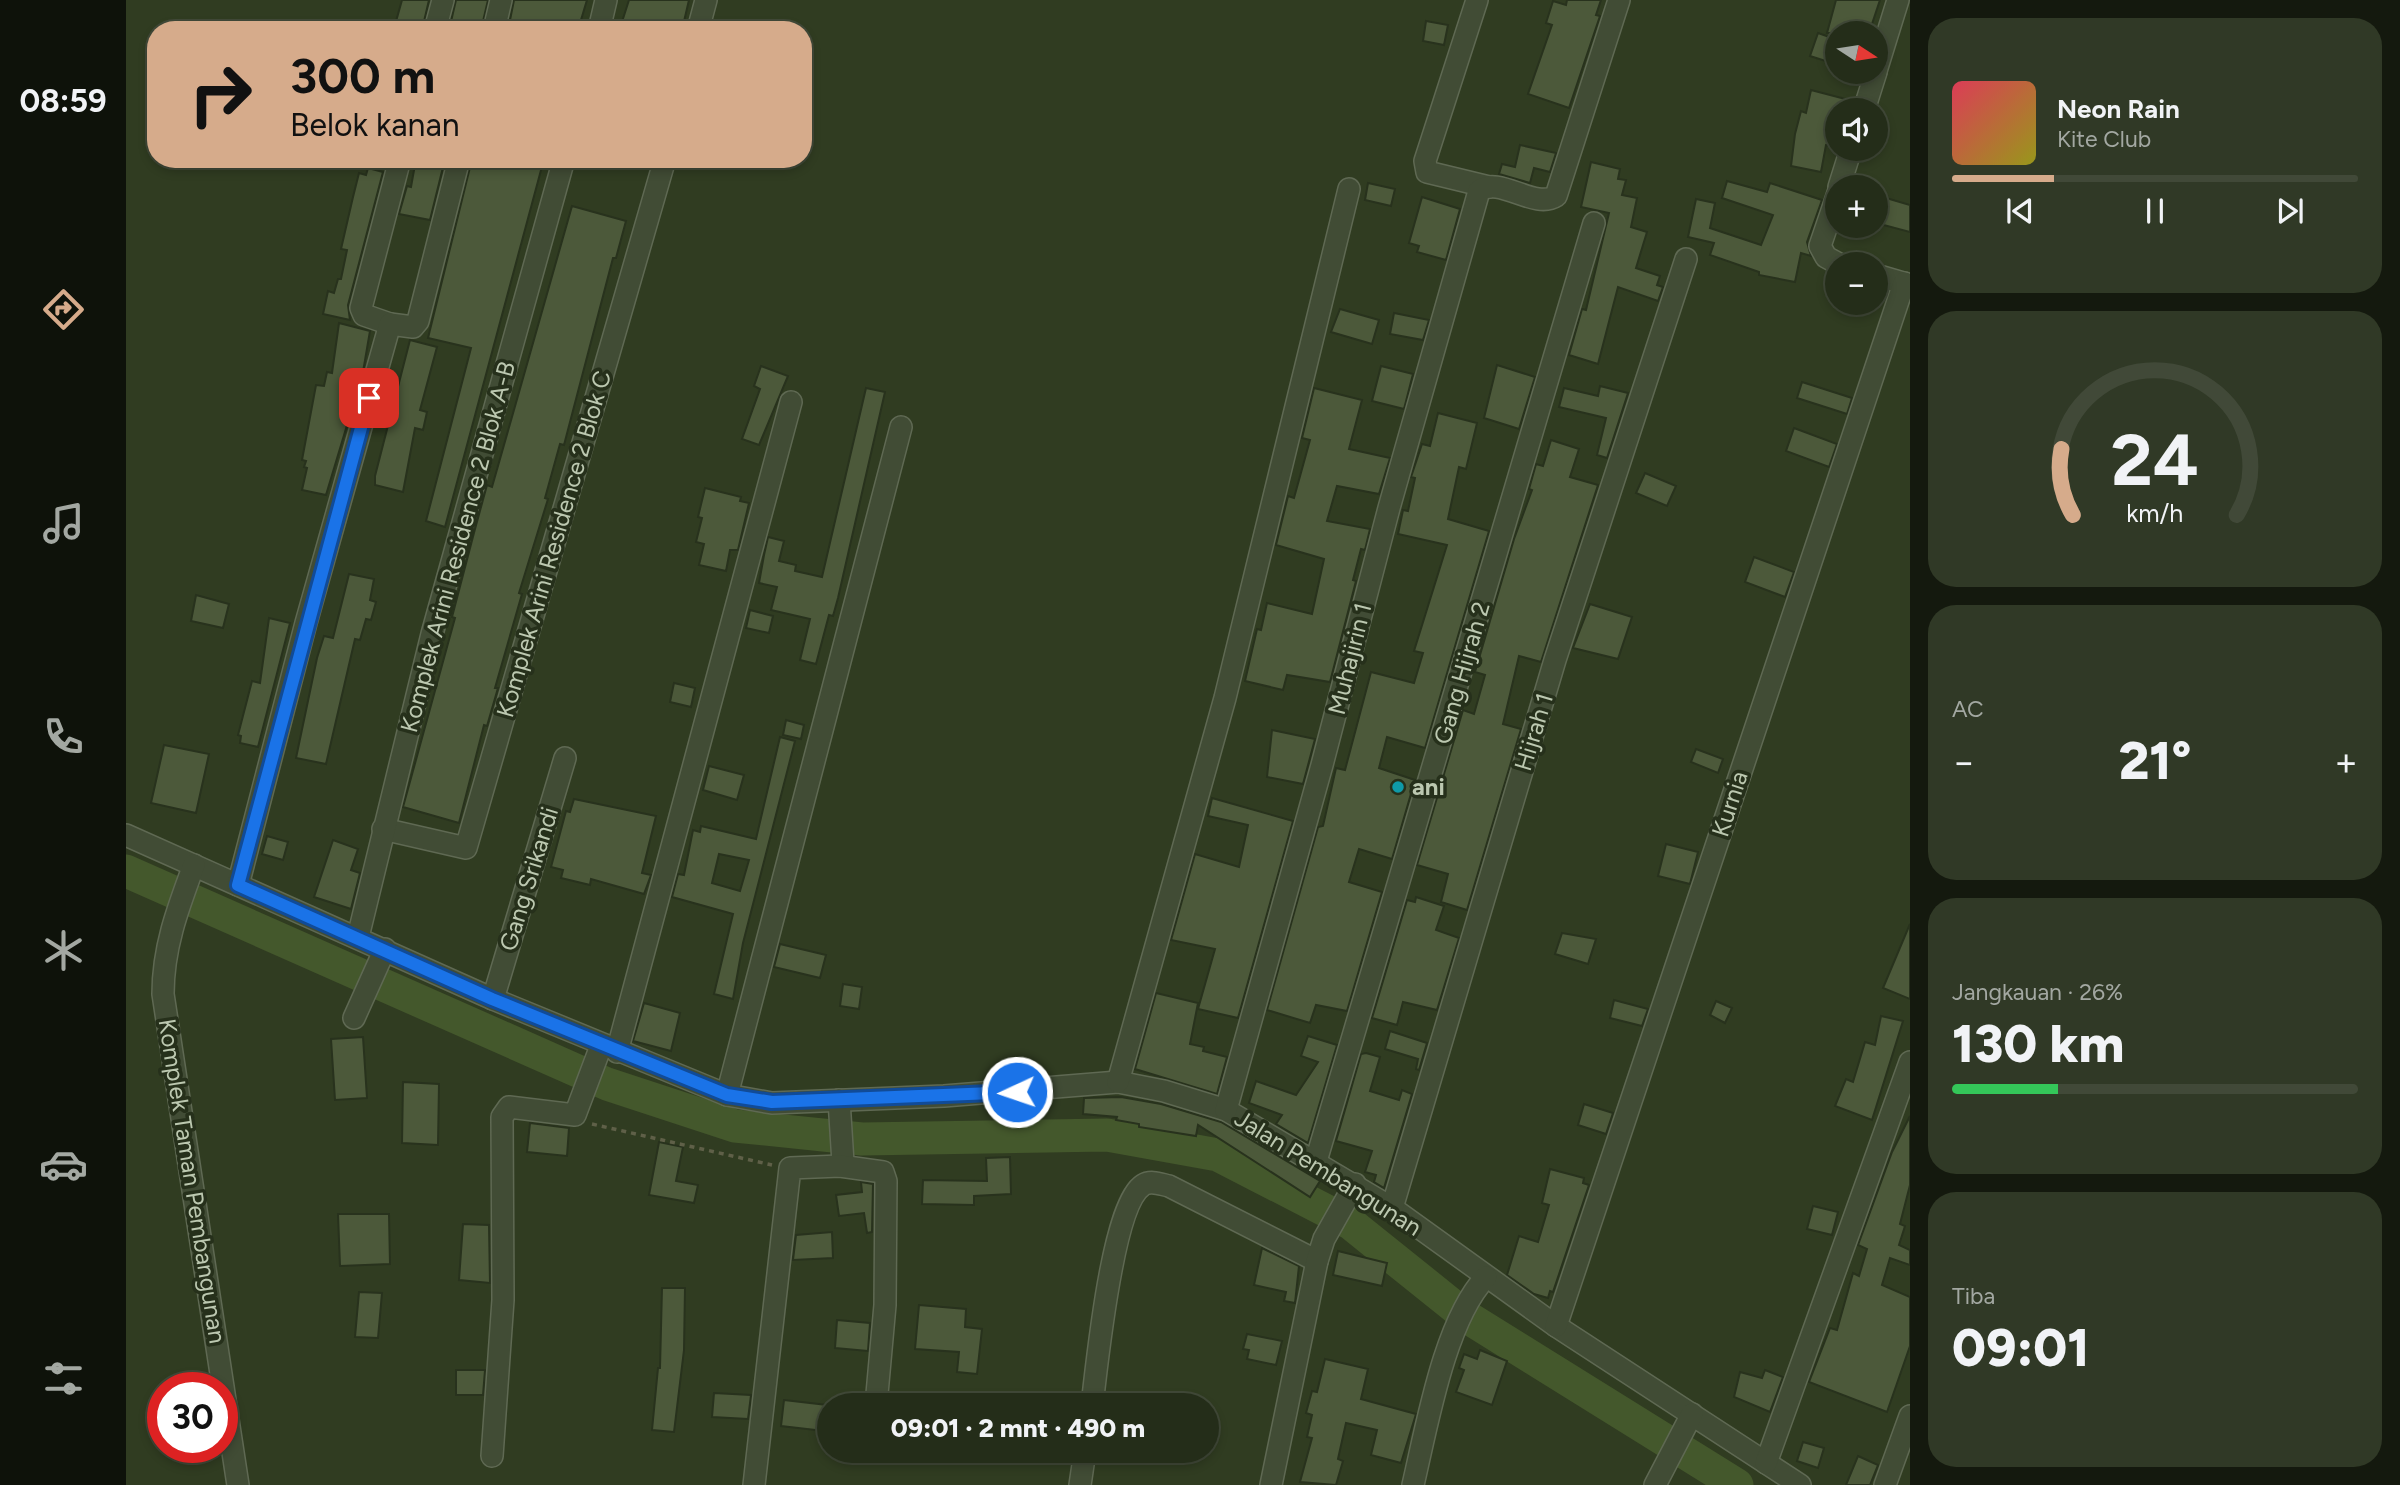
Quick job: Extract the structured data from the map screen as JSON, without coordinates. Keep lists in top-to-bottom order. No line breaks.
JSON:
{"streets":{"street":["Komplek Arini Residence 2 Blok C","Komplek Arini Residence 2 Blok A-B","Muhajirin 1","Gang Hijrah 2","Hijrah 1","Kurnia","Gang Srikandi","Jalan Pembangunan","Komplek Taman Pembangunan"]},"crossings":[["Komplek Arini Residence 2 Blok C","Komplek Arini Residence 2 Blok A-B"],["Komplek Arini Residence 2 Blok A-B","Jalan Pembangunan"],["Muhajirin 1","Jalan Pembangunan"],["Gang Hijrah 2","Jalan Pembangunan"],["Hijrah 1","Jalan Pembangunan"],["Kurnia","Jalan Pembangunan"],["Gang Srikandi","Jalan Pembangunan"],["Jalan Pembangunan","Komplek Taman Pembangunan"]],"places":["ani"],"north":"right","page":{"tabs":"08:59","map_buttons":["+","−"],"turn":["300 m","Belok kanan"],"song":["Neon Rain","Kite Club"],"tile":["AC",["Jangkauan · 26%","130 km"],["Tiba","09:01"]],"heat":["−","21°","+"],"limit":"30","trip":"09:01 · 2 mnt · 490 m","gauge":["24","km/h"]}}
